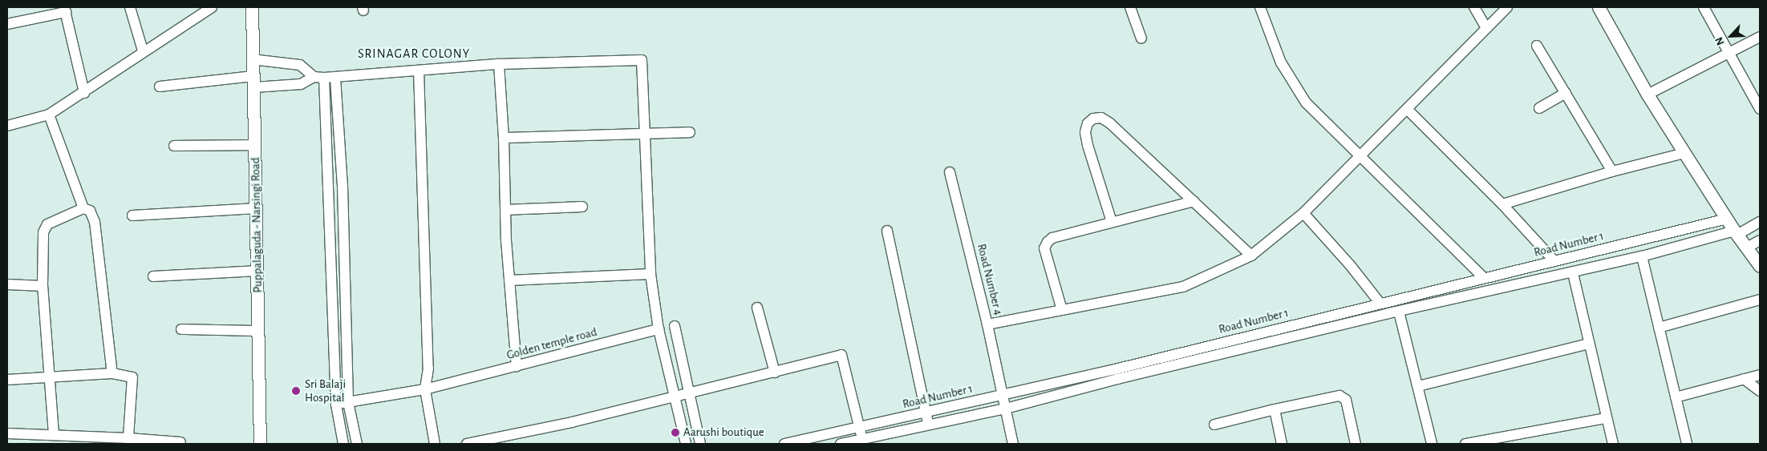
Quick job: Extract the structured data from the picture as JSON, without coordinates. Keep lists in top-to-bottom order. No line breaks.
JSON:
{"streets":{"street":["Puppalaguda - Narsingi Road","Road Number 1","Road Number 4","Golden temple road"]},"crossings":[["Road Number 1","Road Number 4"]],"districts":["SRINAGAR COLONY"],"places":["Sri Balaji Hospital","Aarushi boutique"],"north":"bottom left"}
